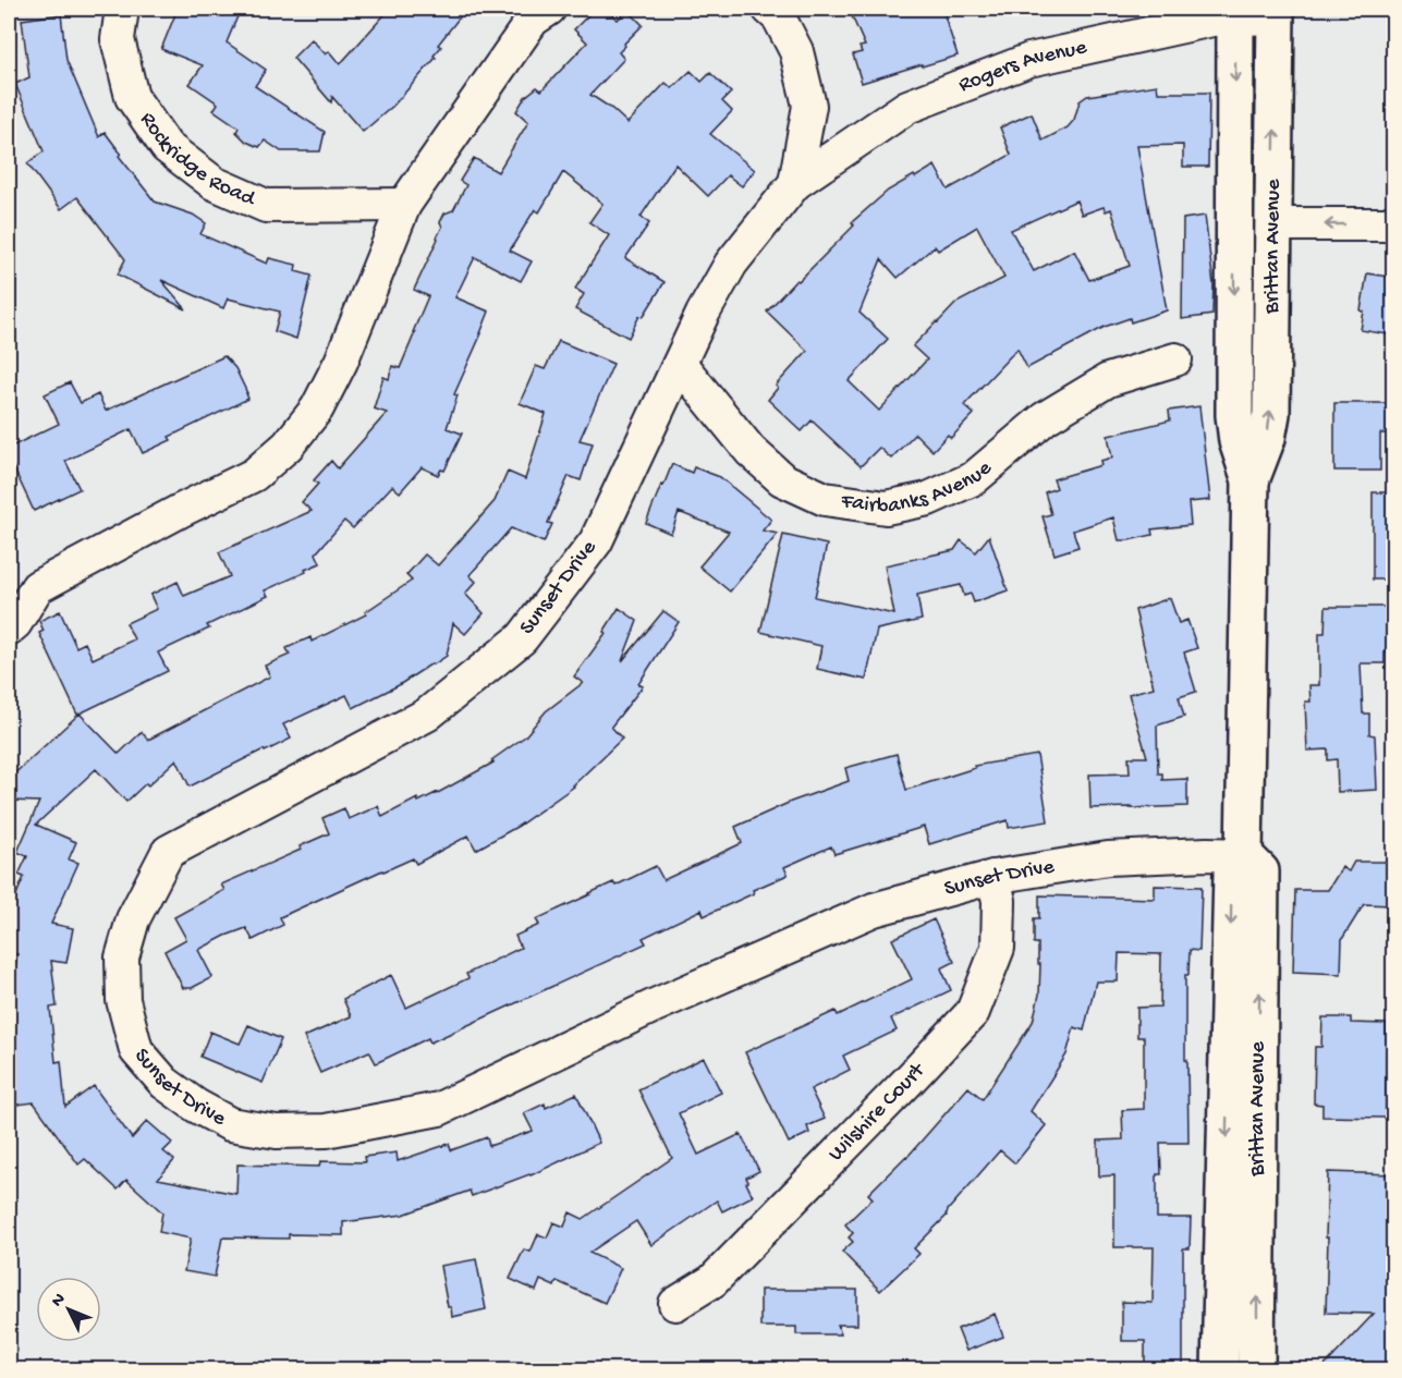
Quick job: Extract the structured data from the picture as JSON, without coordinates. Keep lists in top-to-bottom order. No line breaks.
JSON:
{"streets":{"main road":["Brittan Avenue"],"street":["Rogers Avenue","Rockridge Road","Fairbanks Avenue","Sunset Drive","Wilshire Court"]},"crossings":[["Rogers Avenue","Brittan Avenue"],["Rogers Avenue","Sunset Drive"],["Brittan Avenue","Sunset Drive"],["Fairbanks Avenue","Sunset Drive"],["Sunset Drive","Wilshire Court"]],"north":"top left"}
